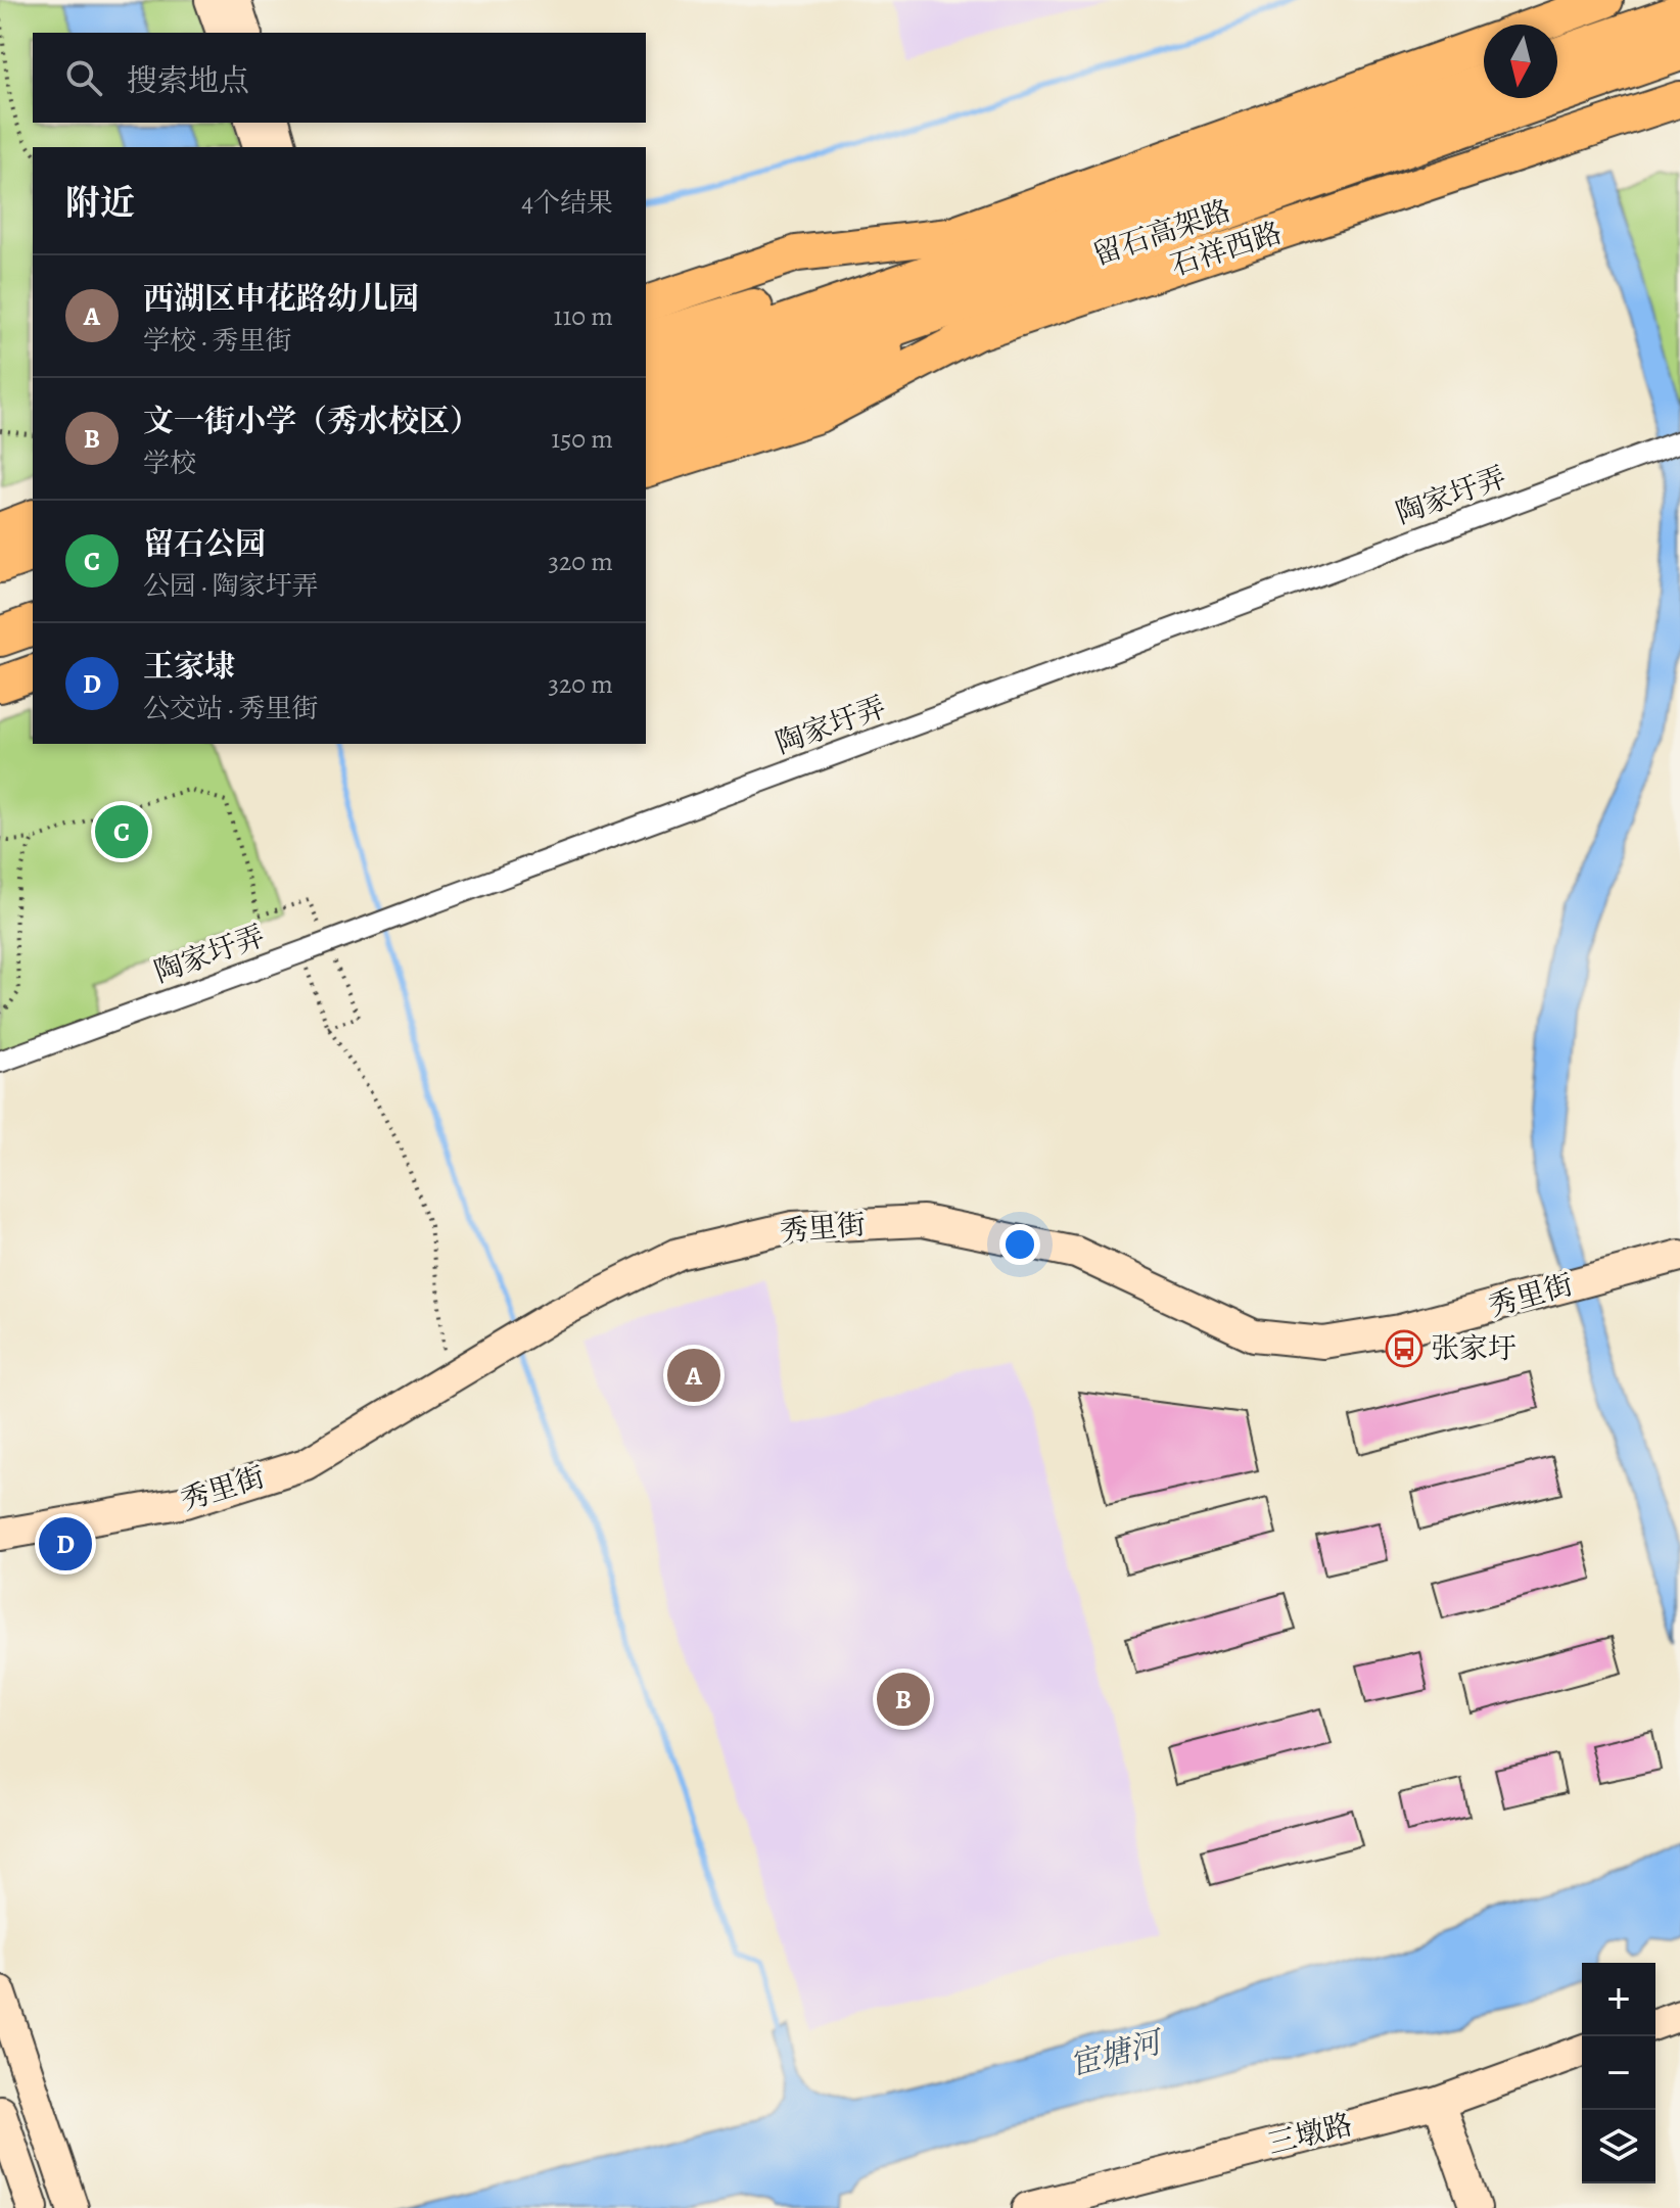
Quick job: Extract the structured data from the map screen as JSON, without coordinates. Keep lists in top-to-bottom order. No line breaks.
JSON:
{"streets":{"highway":["留石高架路"],"main road":["石祥西路"],"street":["陶家圩弄","秀里街","三墩路"]},"water":["宦塘河"],"places":{"bus stop":["张家圩"]},"north":"bottom","page":{"search":"搜索地点","heading":["附近","4个结果"],"list":[{"mark":"A","name":"西湖区申花路幼儿园","note":"学校 · 秀里街","value":"110 m"},{"mark":"B","name":"文一街小学（秀水校区）","note":"学校","value":"150 m"},{"mark":"C","name":"留石公园","note":"公园 · 陶家圩弄","value":"320 m"},{"mark":"D","name":"王家埭","note":"公交站 · 秀里街","value":"320 m"}],"pins":["C","A","D","B"],"map_buttons":["+","−"]}}
